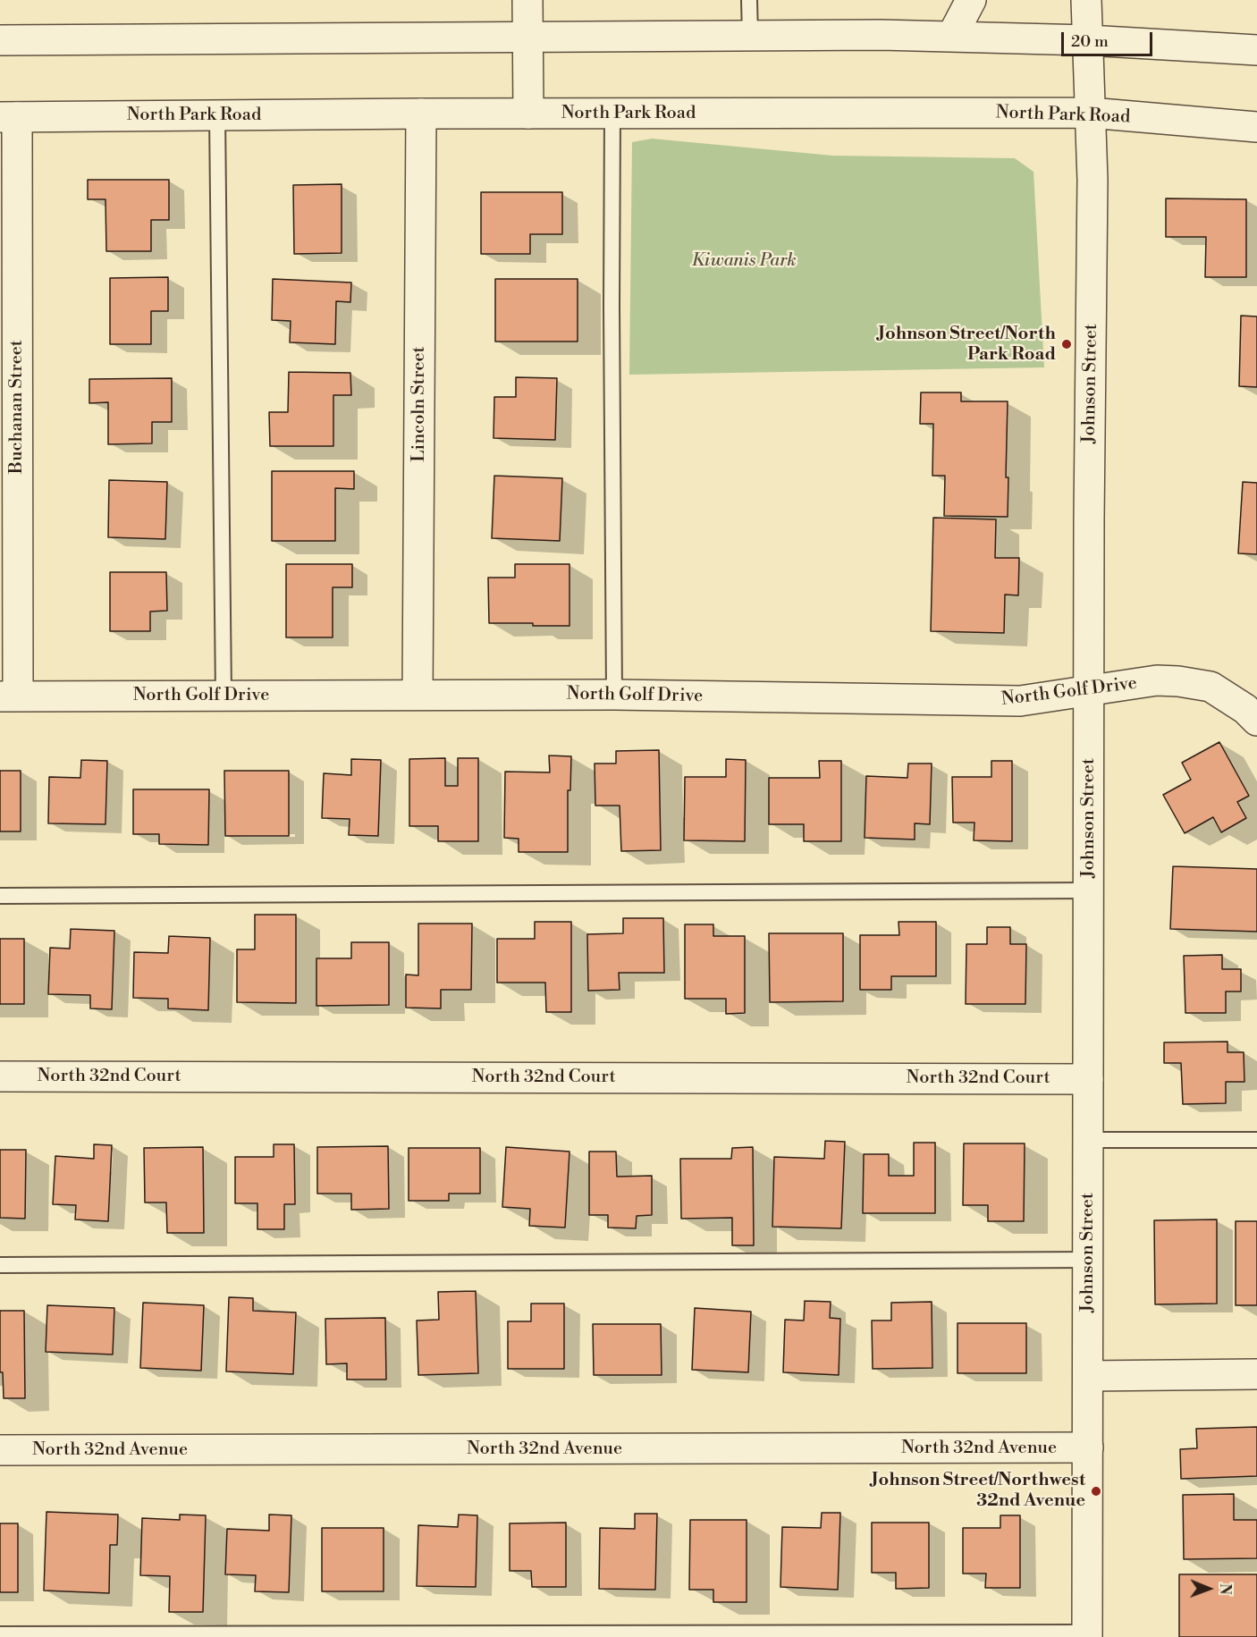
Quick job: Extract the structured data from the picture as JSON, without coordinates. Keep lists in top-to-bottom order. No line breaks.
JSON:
{"streets":{"street":["North Park Road","Johnson Street","Lincoln Street","Buchanan Street","North Golf Drive","North 32nd Court","North 32nd Avenue"]},"crossings":[["North Park Road","Johnson Street"],["North Park Road","Lincoln Street"],["North Park Road","Buchanan Street"],["Johnson Street","North Golf Drive"],["Johnson Street","North 32nd Court"],["Johnson Street","North 32nd Avenue"],["Lincoln Street","North Golf Drive"],["Buchanan Street","North Golf Drive"]],"parks":["Kiwanis Park"],"places":["Johnson Street/North Park Road","Johnson Street/Northwest 32nd Avenue"],"scale_bar":"20 m","north":"right"}
